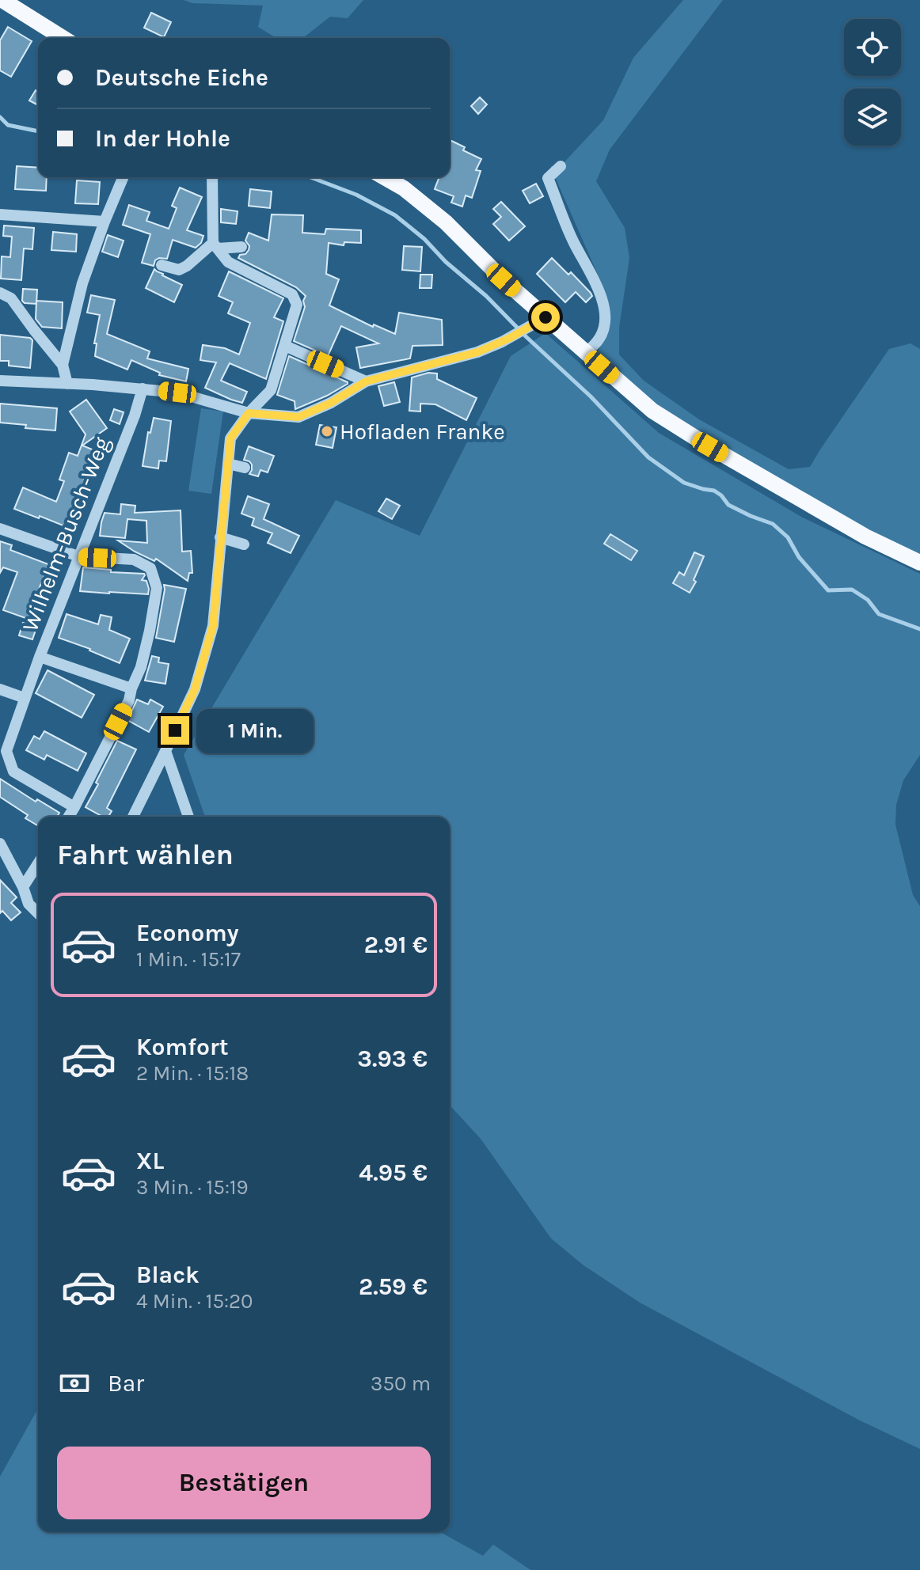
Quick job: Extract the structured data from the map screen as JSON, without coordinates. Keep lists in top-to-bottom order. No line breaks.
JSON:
{"streets":{"street":["Wilhelm-Busch-Weg"]},"places":["Hofladen Franke"],"page":{"banner":["Deutsche Eiche","In der Hohle"],"bubble":"1 Min.","heading":"Fahrt wählen","list":[{"name":"Economy","note":"1 Min. · 15:17","value":"2.91 €"},{"name":"Komfort","note":"2 Min. · 15:18","value":"3.93 €"},{"name":"XL","note":"3 Min. · 15:19","value":"4.95 €"},{"name":"Black","note":"4 Min. · 15:20","value":"2.59 €"}],"pay":["Bar","350 m"],"buttons":"Bestätigen"}}
